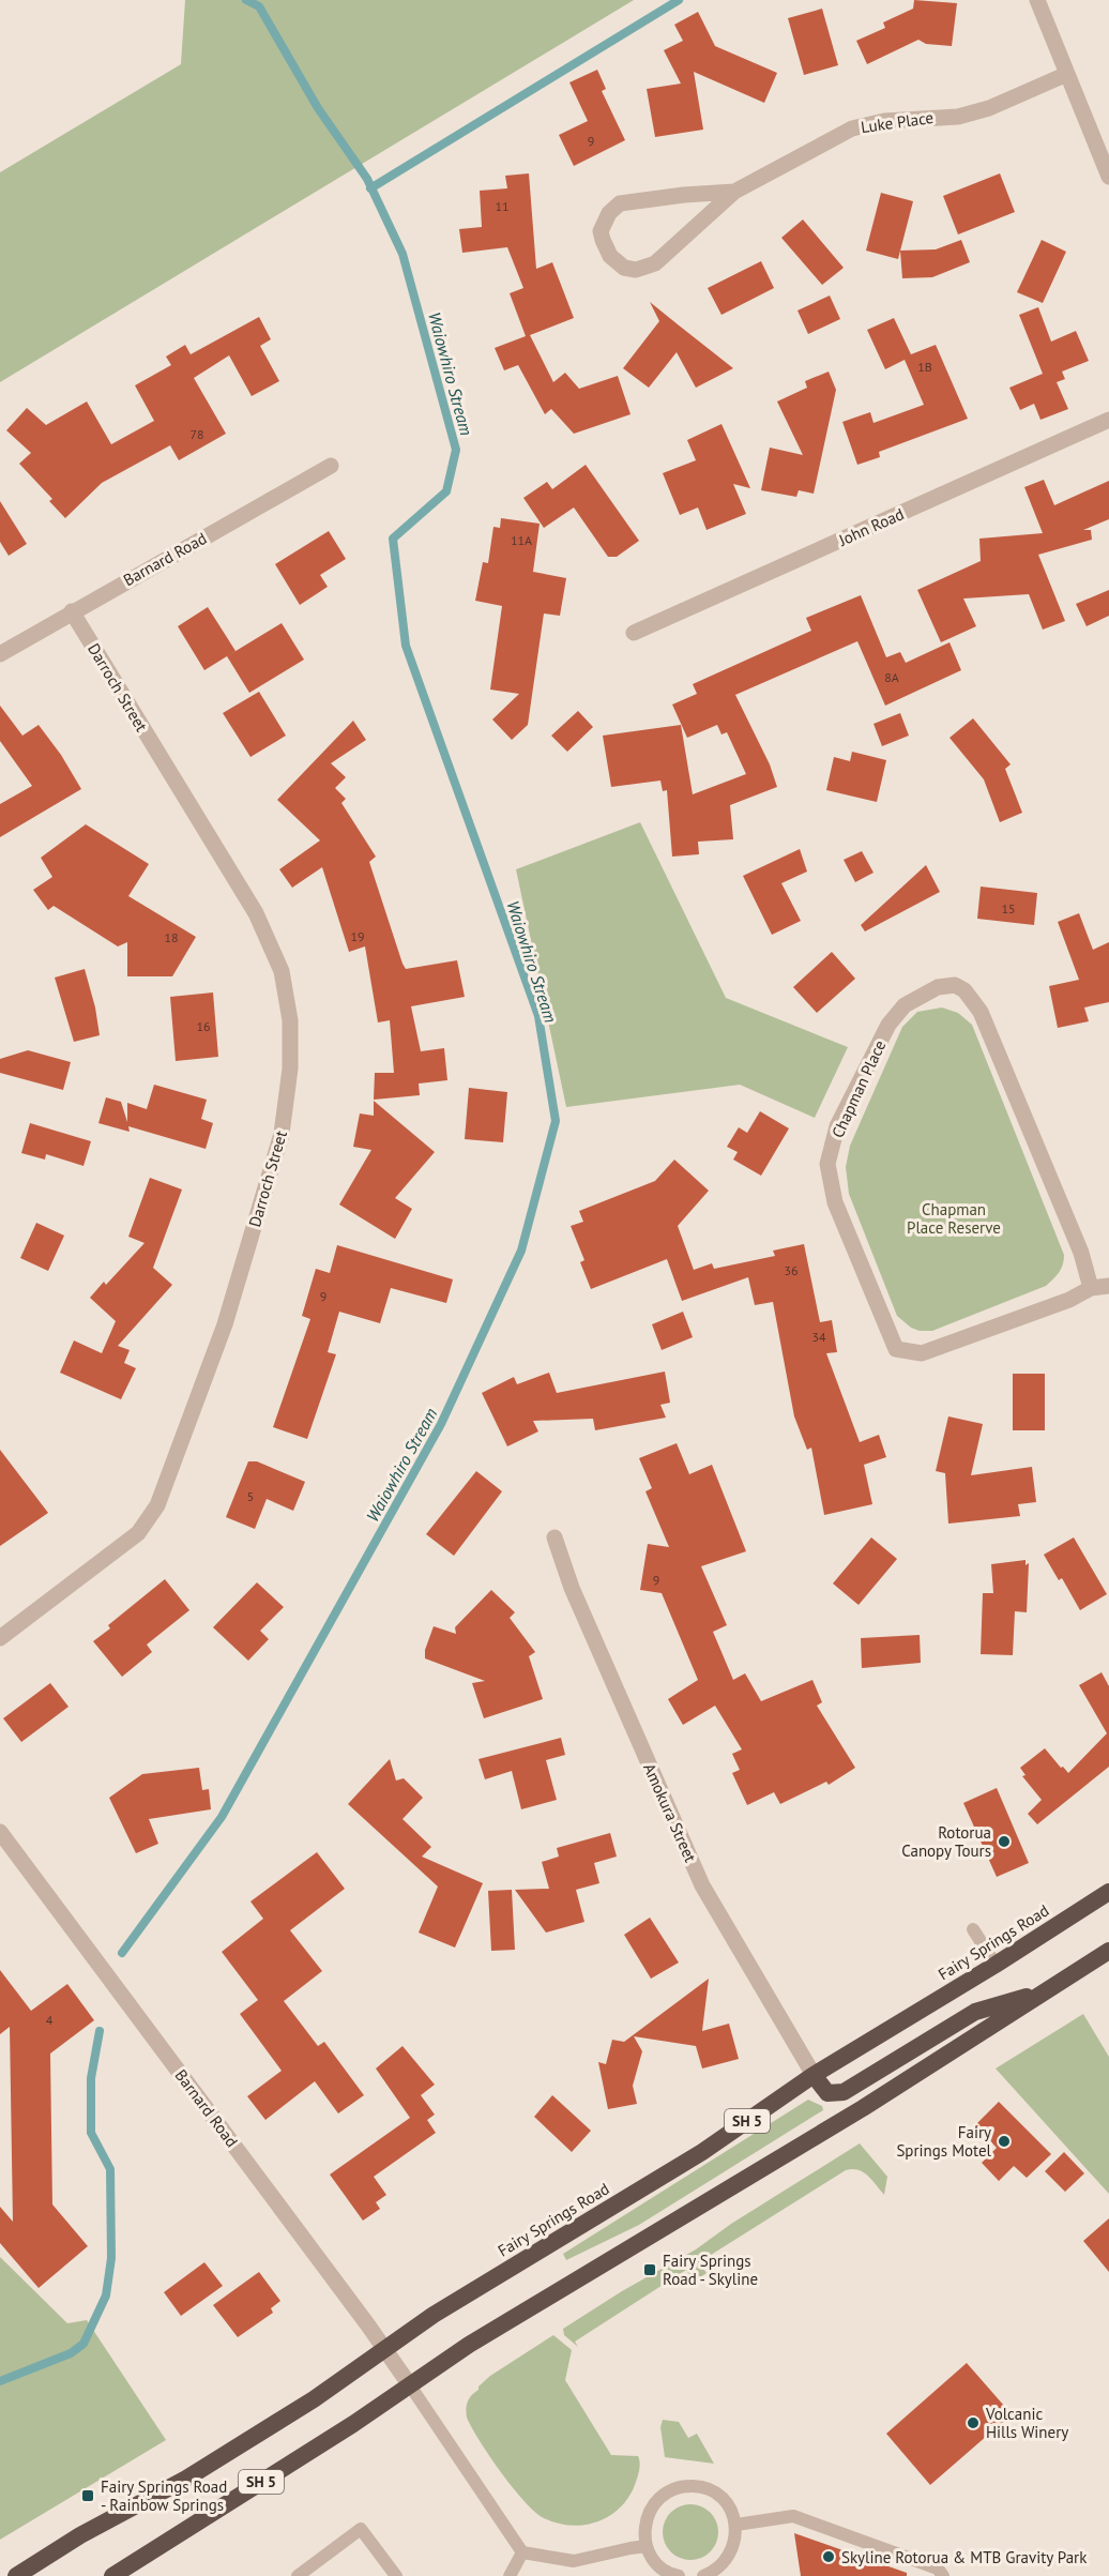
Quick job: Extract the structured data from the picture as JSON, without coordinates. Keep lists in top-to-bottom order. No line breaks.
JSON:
{"streets":{"highway":["Fairy Springs Road","SH 5"],"street":["Luke Place","John Road","Barnard Road","Darroch Street","Chapman Place","Amokura Street"]},"crossings":[["Barnard Road","Darroch Street"],["Barnard Road","Fairy Springs Road"],["Barnard Road","SH 5"],["Amokura Street","Fairy Springs Road"]],"water":["Waiowhiro Stream"],"parks":["Chapman Place Reserve"],"places":{"other":["Rotorua Canopy Tours","Fairy Springs Motel","Volcanic Hills Winery","Skyline Rotorua & MTB Gravity Park"],"transit":["Fairy Springs Road - Skyline","Fairy Springs Road - Rainbow Springs"]},"house_numbers":["9","11","1B","78","11A","8A","15","19","18","16","36","9","34","5","9","4"]}
